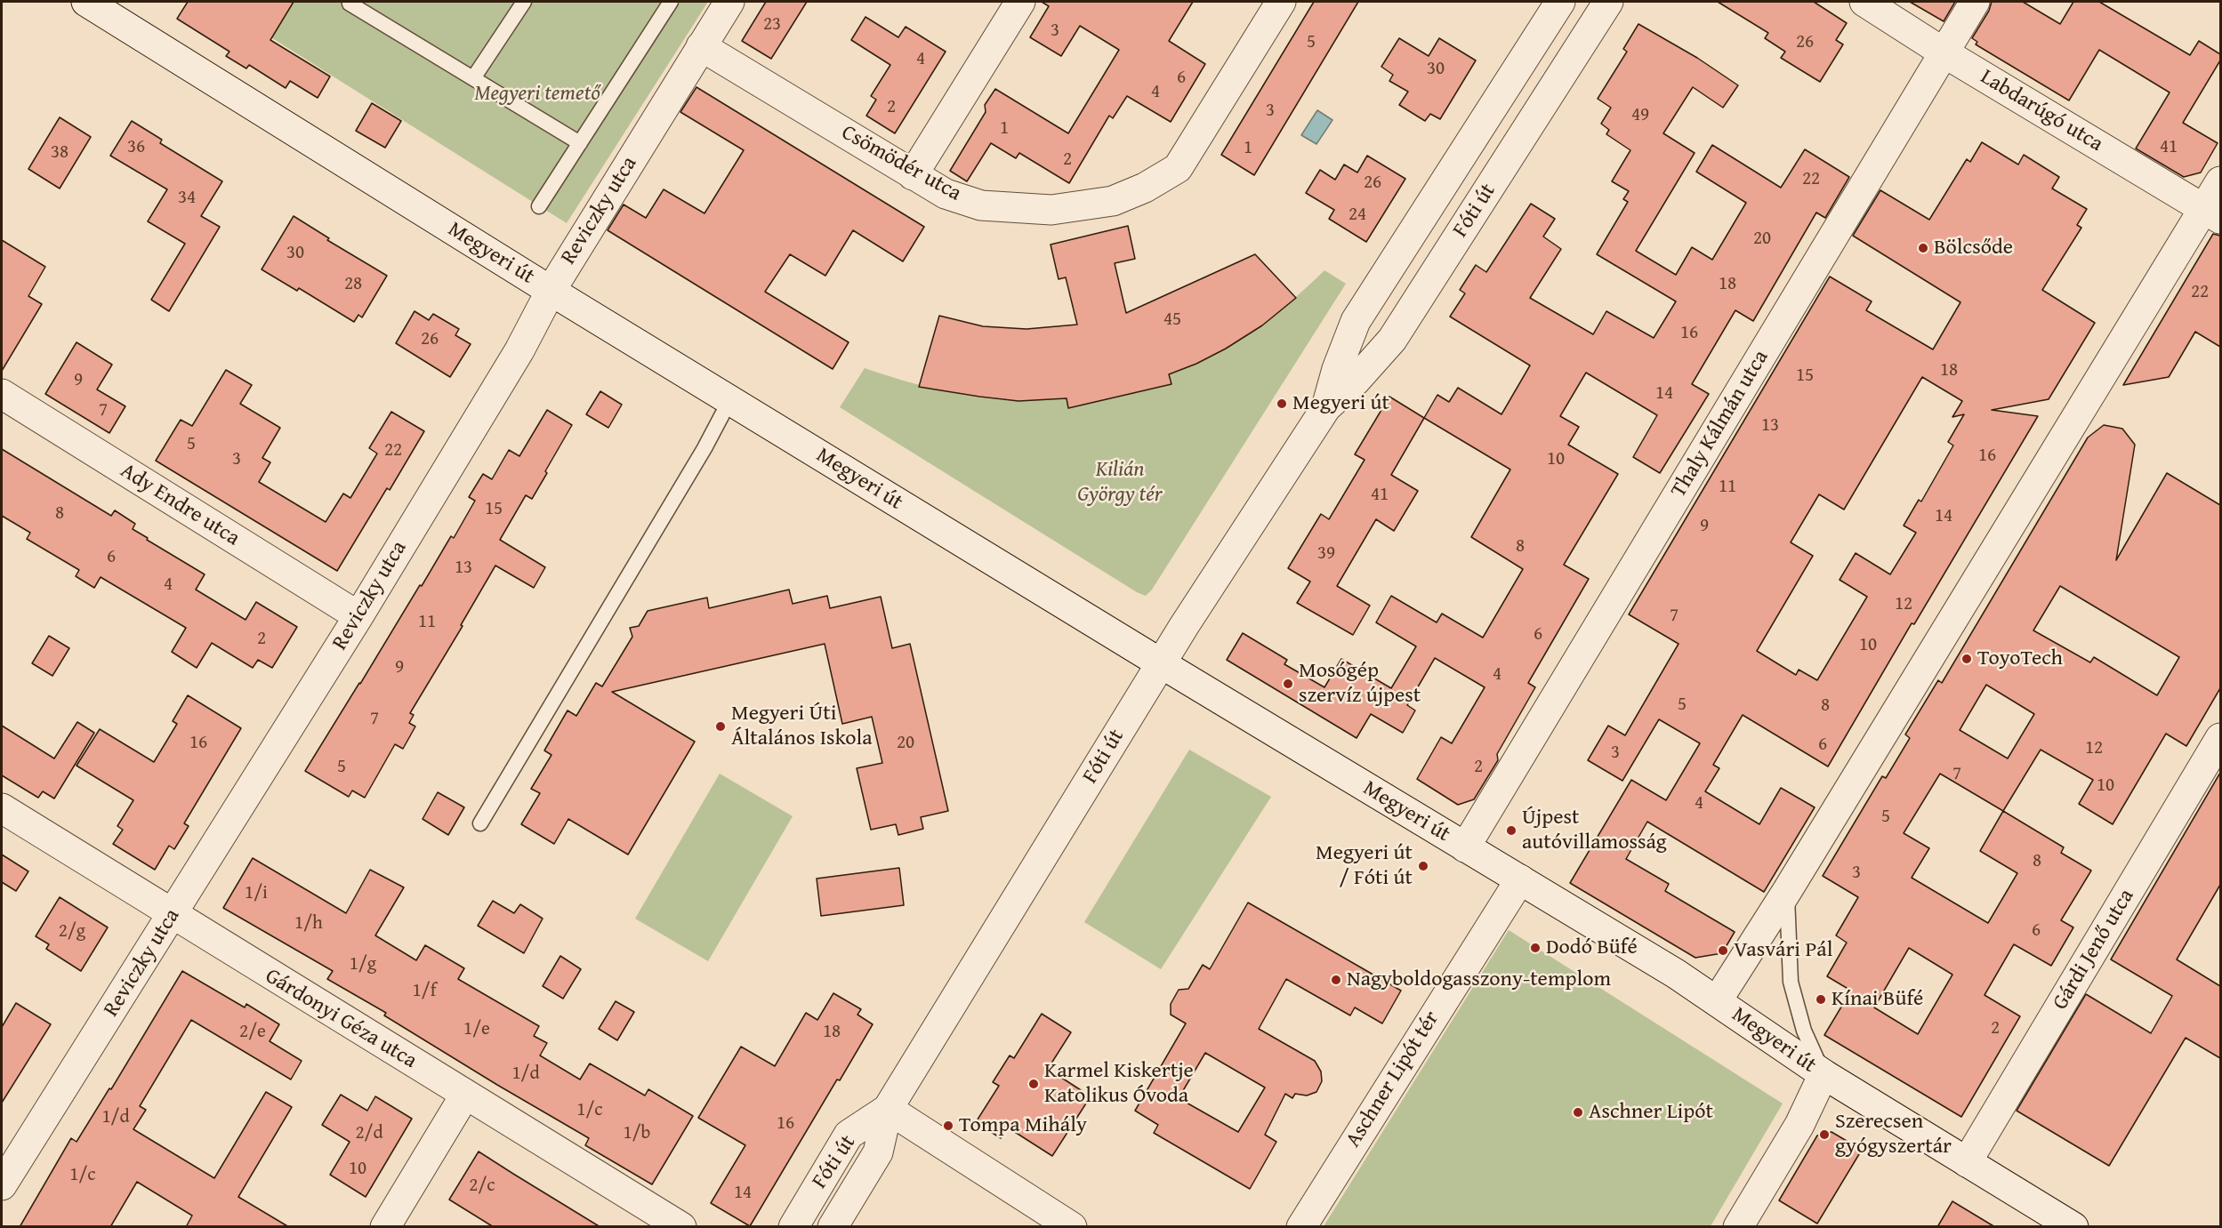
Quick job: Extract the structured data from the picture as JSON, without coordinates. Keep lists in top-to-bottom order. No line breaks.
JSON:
{"streets":{"street":["Labdarúgó utca","Csömödér utca","Reviczky utca","Fóti út","Megyeri út","Thaly Kálmán utca","Ady Endre utca","Gárdi Jenő utca","Gárdonyi Géza utca","Aschner Lipót tér"]},"crossings":[["Labdarúgó utca","Thaly Kálmán utca"],["Csömödér utca","Reviczky utca"],["Reviczky utca","Megyeri út"],["Reviczky utca","Ady Endre utca"],["Reviczky utca","Gárdonyi Géza utca"],["Fóti út","Megyeri út"],["Megyeri út","Thaly Kálmán utca"],["Megyeri út","Gárdi Jenő utca"],["Megyeri út","Aschner Lipót tér"]],"parks":["Megyeri temető","Kilián György tér"],"places":["Bölcsőde","Megyeri út","ToyoTech","Mosógép szervíz újpest","Megyeri Úti Általános Iskola","Újpest autóvillamosság","Megyeri út / Fóti út","Dodó Büfé","Vasvári Pál","Nagyboldogasszony-templom","Kínai Büfé","Karmel Kiskertje Katolikus Óvoda","Aschner Lipót","Tompa Mihály","Szerecsen gyógyszertár"],"house_numbers":["23","3","5","26","4","30","6","4","2","3","49","1","36","41","1","38","2","22","26","34","24","20","30","28","18","22","45","16","26","18","15","9","14","7","13","5","22","16","3","10","11","41","15","8","14","9","8","39","6","13","4","12","7","11","6","2","10","9","4","5","8","7","16","20","6","12","3","5","2","7","10","4","5","8","3","1/i","1/h","6","2/g","1/g","1/f","2","1/e","2/e","18","1/d","1/c","1/d","16","2/d","1/b","10","1/c","2/c","14"]}
